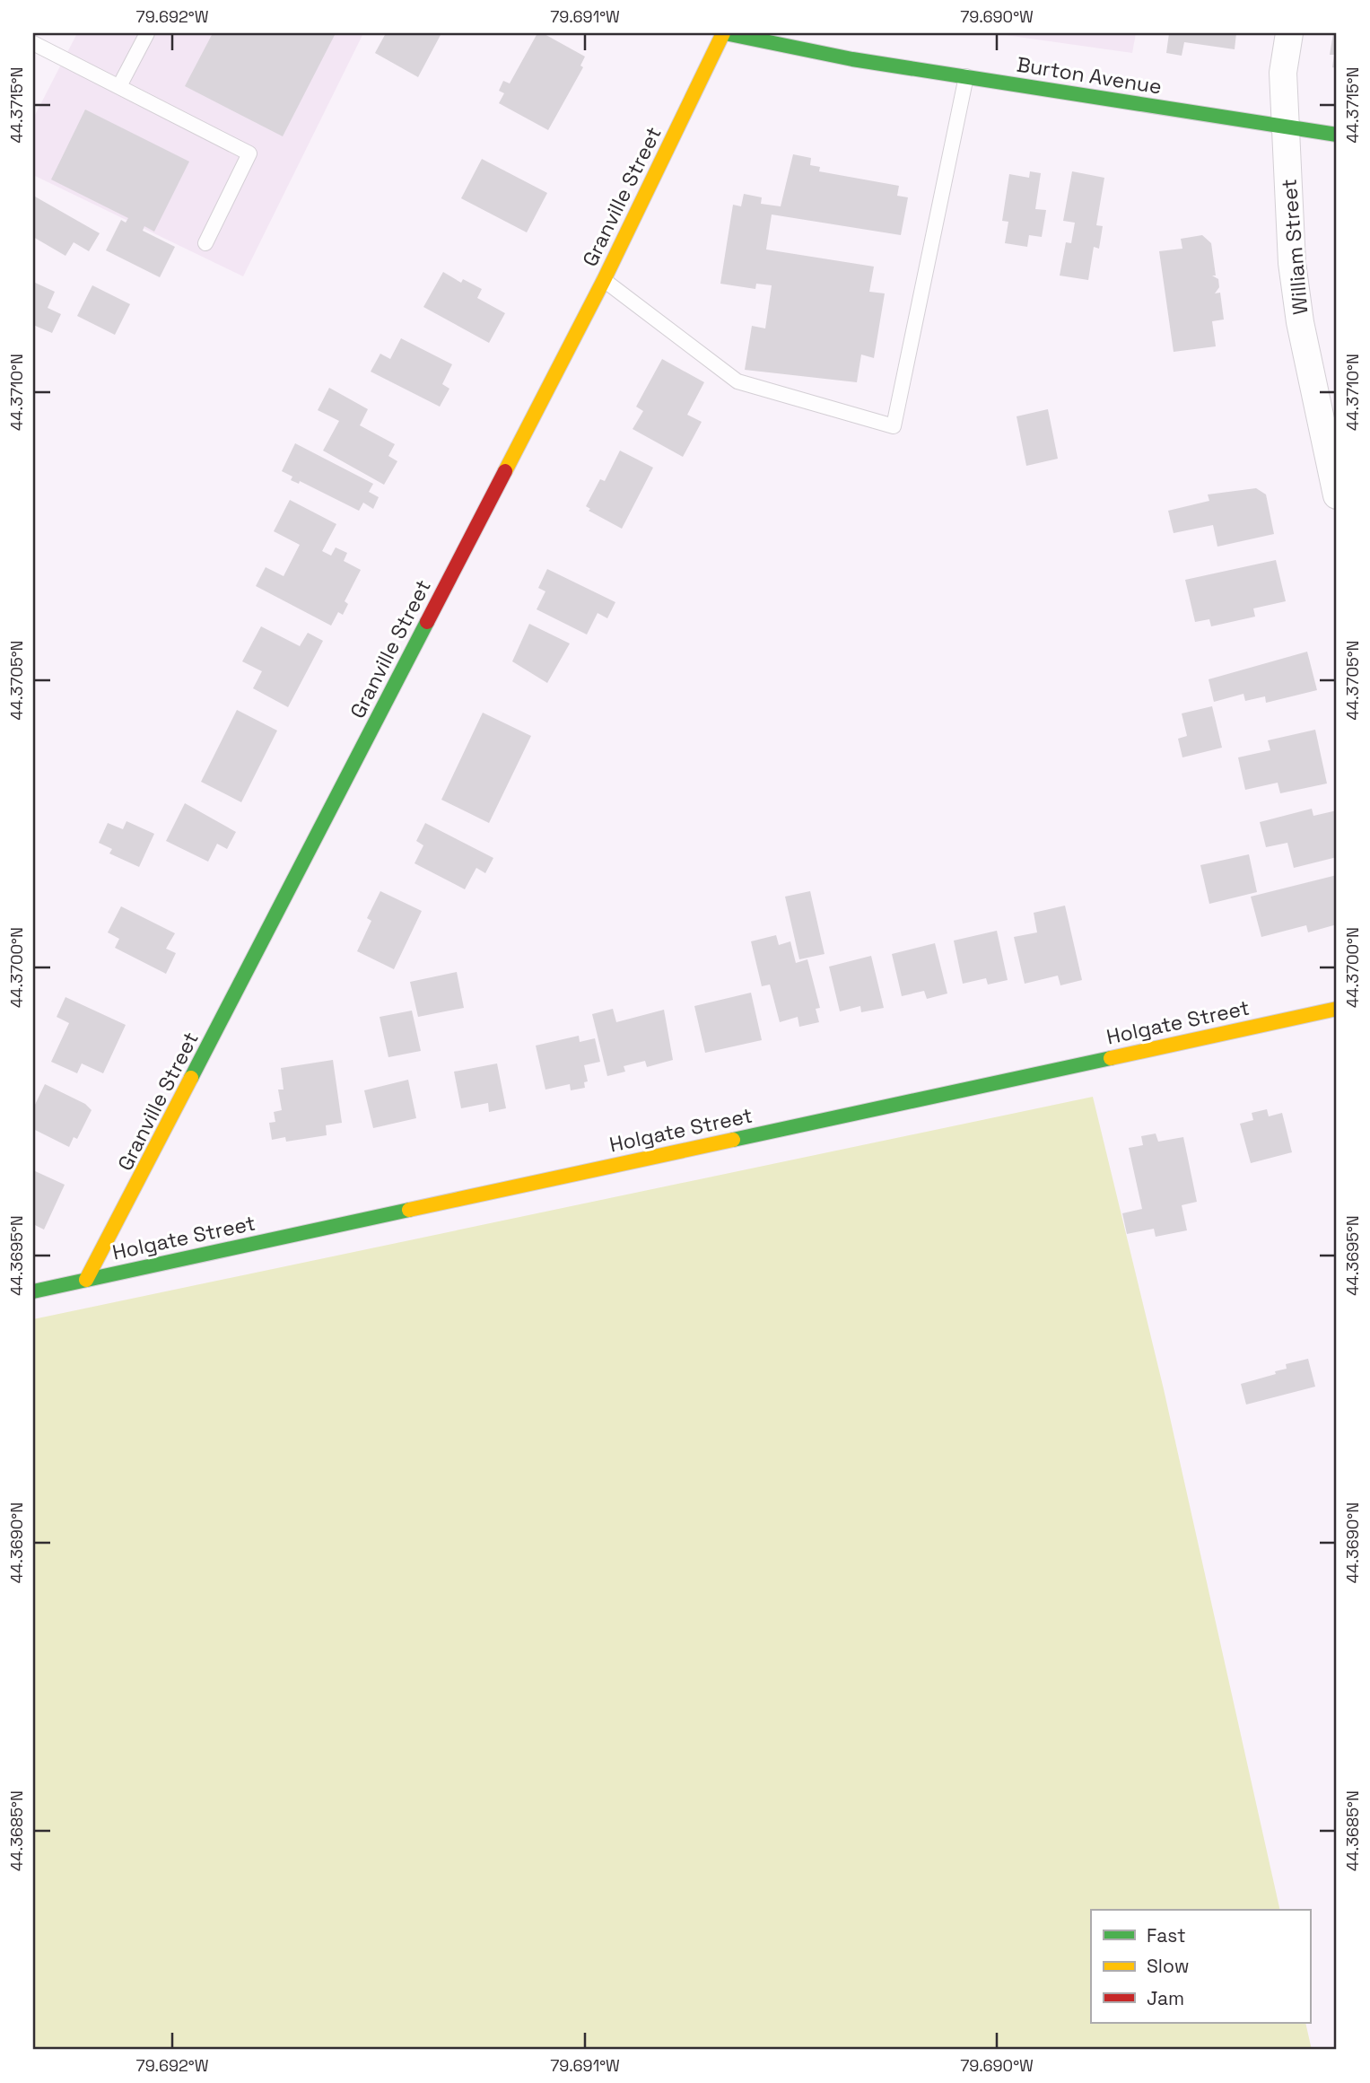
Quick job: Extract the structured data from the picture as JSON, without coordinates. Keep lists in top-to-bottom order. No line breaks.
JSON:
{"streets":{"street":["Burton Avenue","Granville Street","William Street","Holgate Street"]},"crossings":[["Burton Avenue","Granville Street"],["Burton Avenue","William Street"],["Granville Street","Holgate Street"]],"legend":["Fast","Slow","Jam"],"coordinates":["79.692°W","79.691°W","79.690°W","44.3715°N","44.3710°N","44.3705°N","44.3700°N","44.3695°N","44.3690°N","44.3685°N"]}
